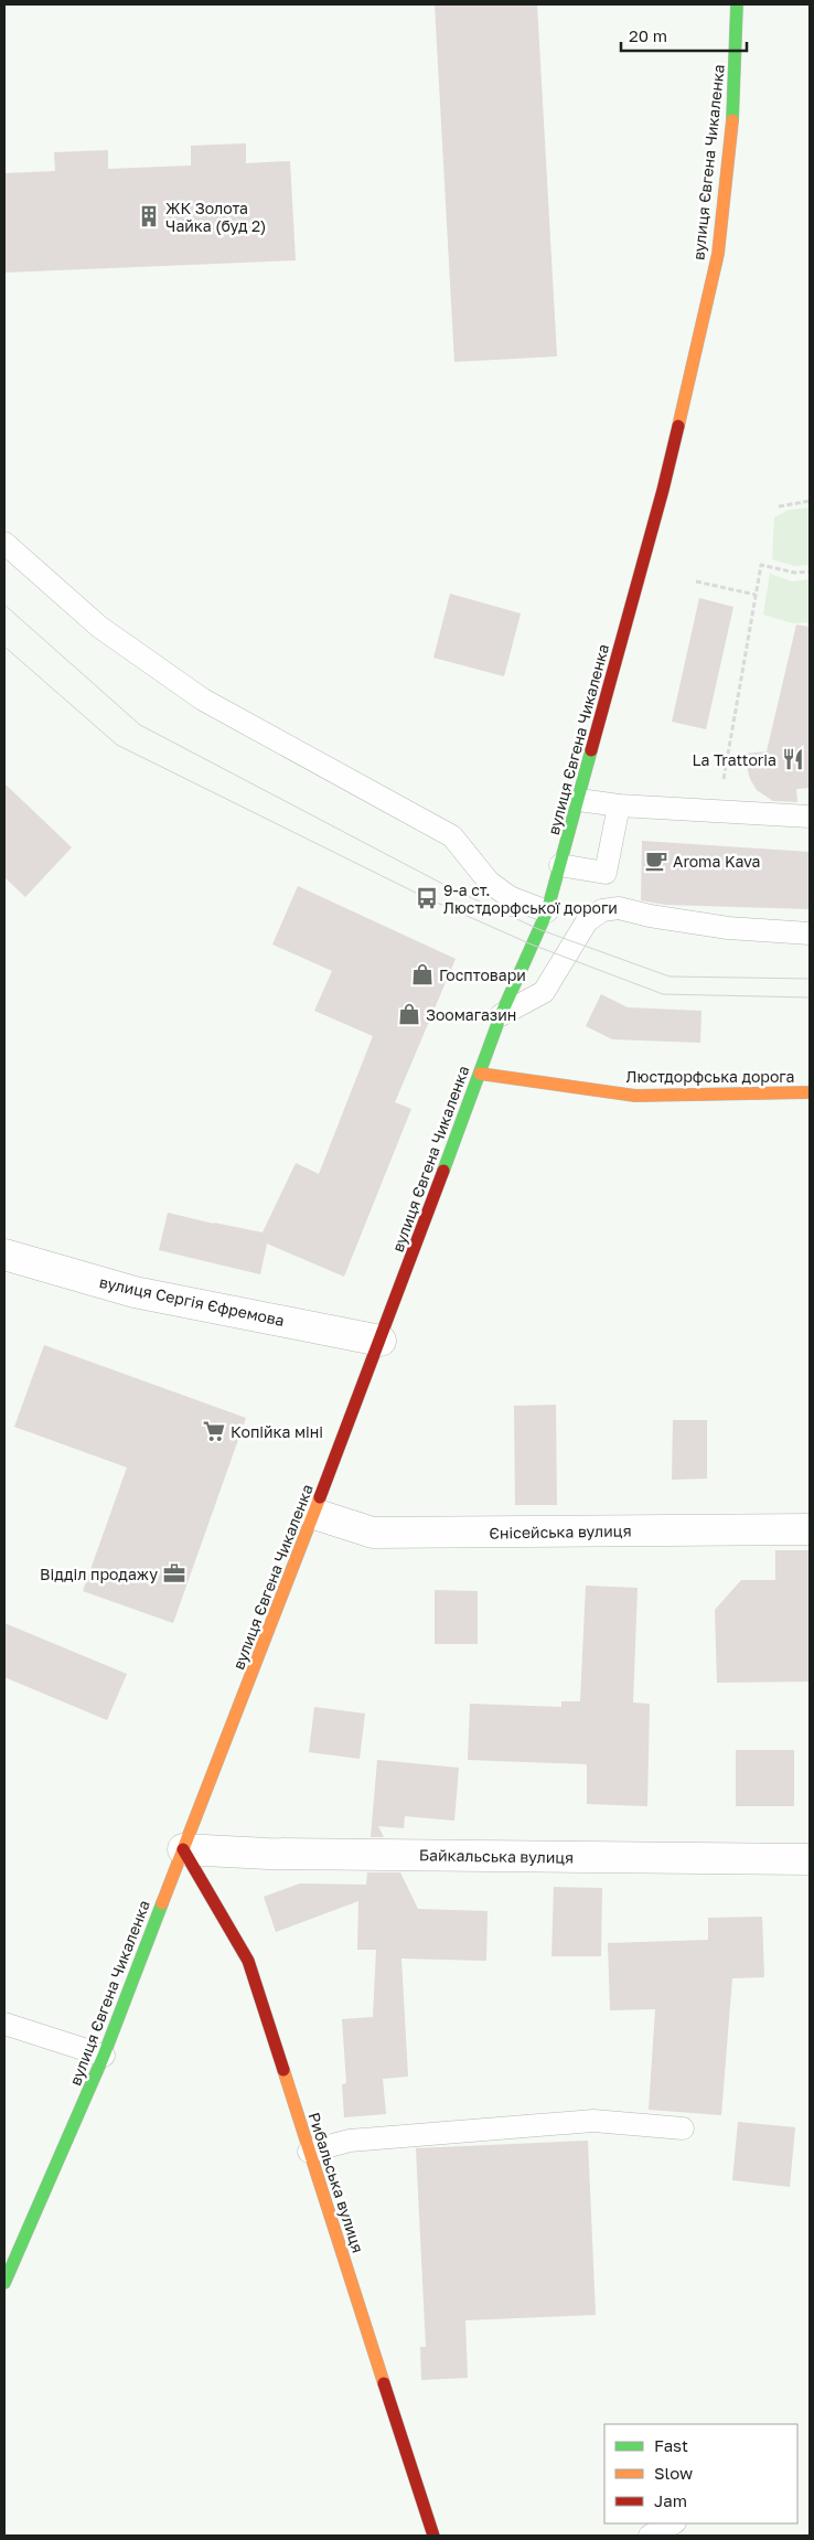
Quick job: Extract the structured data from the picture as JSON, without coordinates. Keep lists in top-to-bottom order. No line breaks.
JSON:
{"streets":{"street":["вулиця Євгена Чикаленка","Люстдорфська дорога","вулиця Сергія Єфремова","Єнісейська вулиця","Байкальська вулиця","Рибальська вулиця"]},"crossings":[["вулиця Євгена Чикаленка","Люстдорфська дорога"],["вулиця Євгена Чикаленка","вулиця Сергія Єфремова"],["вулиця Євгена Чикаленка","Єнісейська вулиця"],["вулиця Євгена Чикаленка","Байкальська вулиця"],["вулиця Євгена Чикаленка","Рибальська вулиця"],["Байкальська вулиця","Рибальська вулиця"]],"places":{"building":["ЖК Золота Чайка (буд 2)"],"restaurant":["La Trattoria"],"cafe":["Aroma Kava"],"bus stop":["9-а ст. Люстдорфської дороги"],"shop":["Госптовари","Зоомагазин"],"supermarket":["Копійка міні"],"office":["Відділ продажу"]},"legend":["Fast","Slow","Jam"],"scale_bar":"20 m"}
